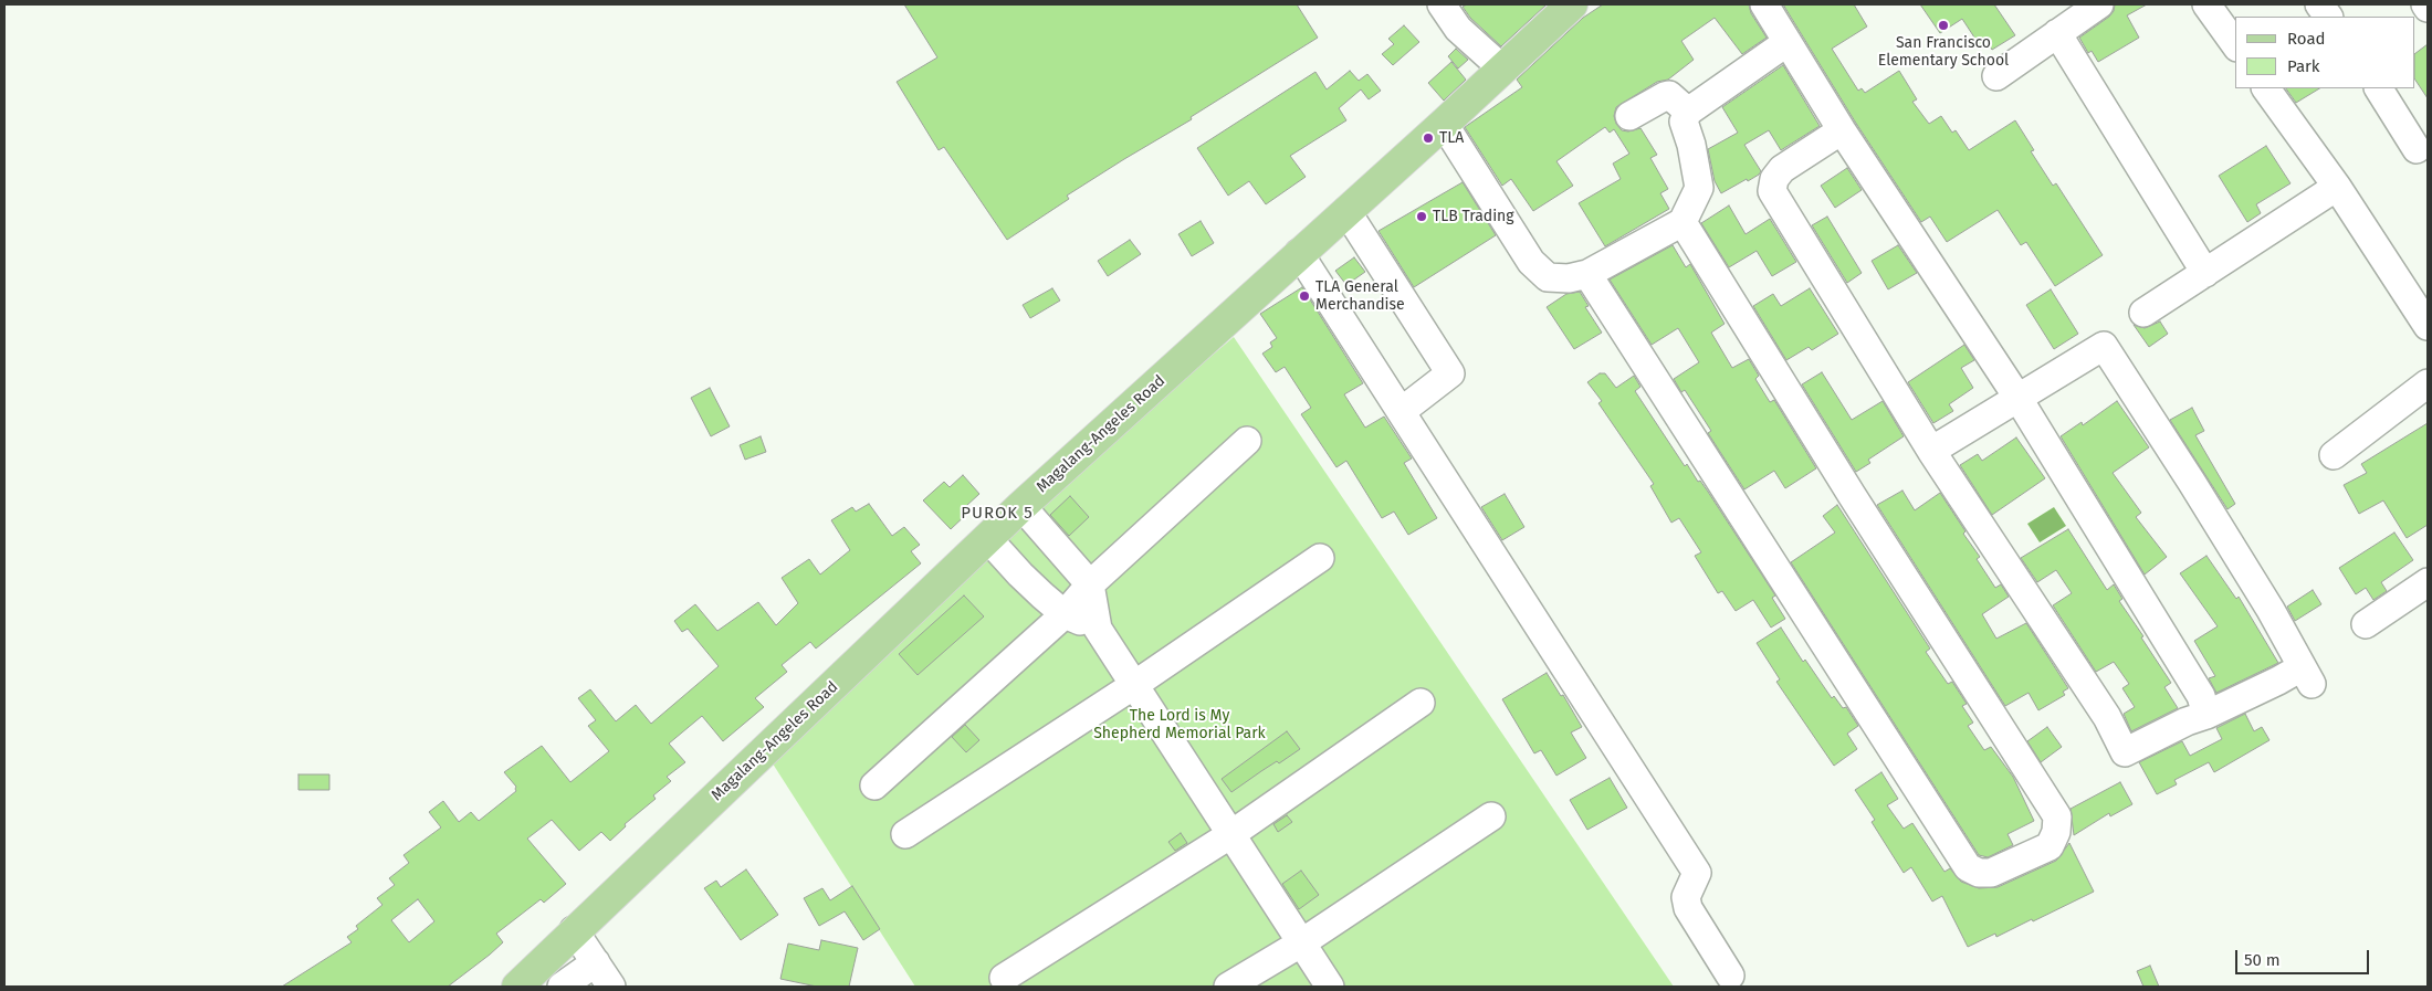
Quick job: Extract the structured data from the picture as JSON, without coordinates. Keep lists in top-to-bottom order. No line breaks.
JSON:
{"streets":{"main road":["Magalang-Angeles Road"]},"districts":["PUROK 5"],"parks":["The Lord is My Shepherd Memorial Park"],"places":["San Francisco Elementary School","TLA","TLB Trading","TLA General Merchandise"],"legend":["Road","Park"],"scale_bar":"50 m"}
